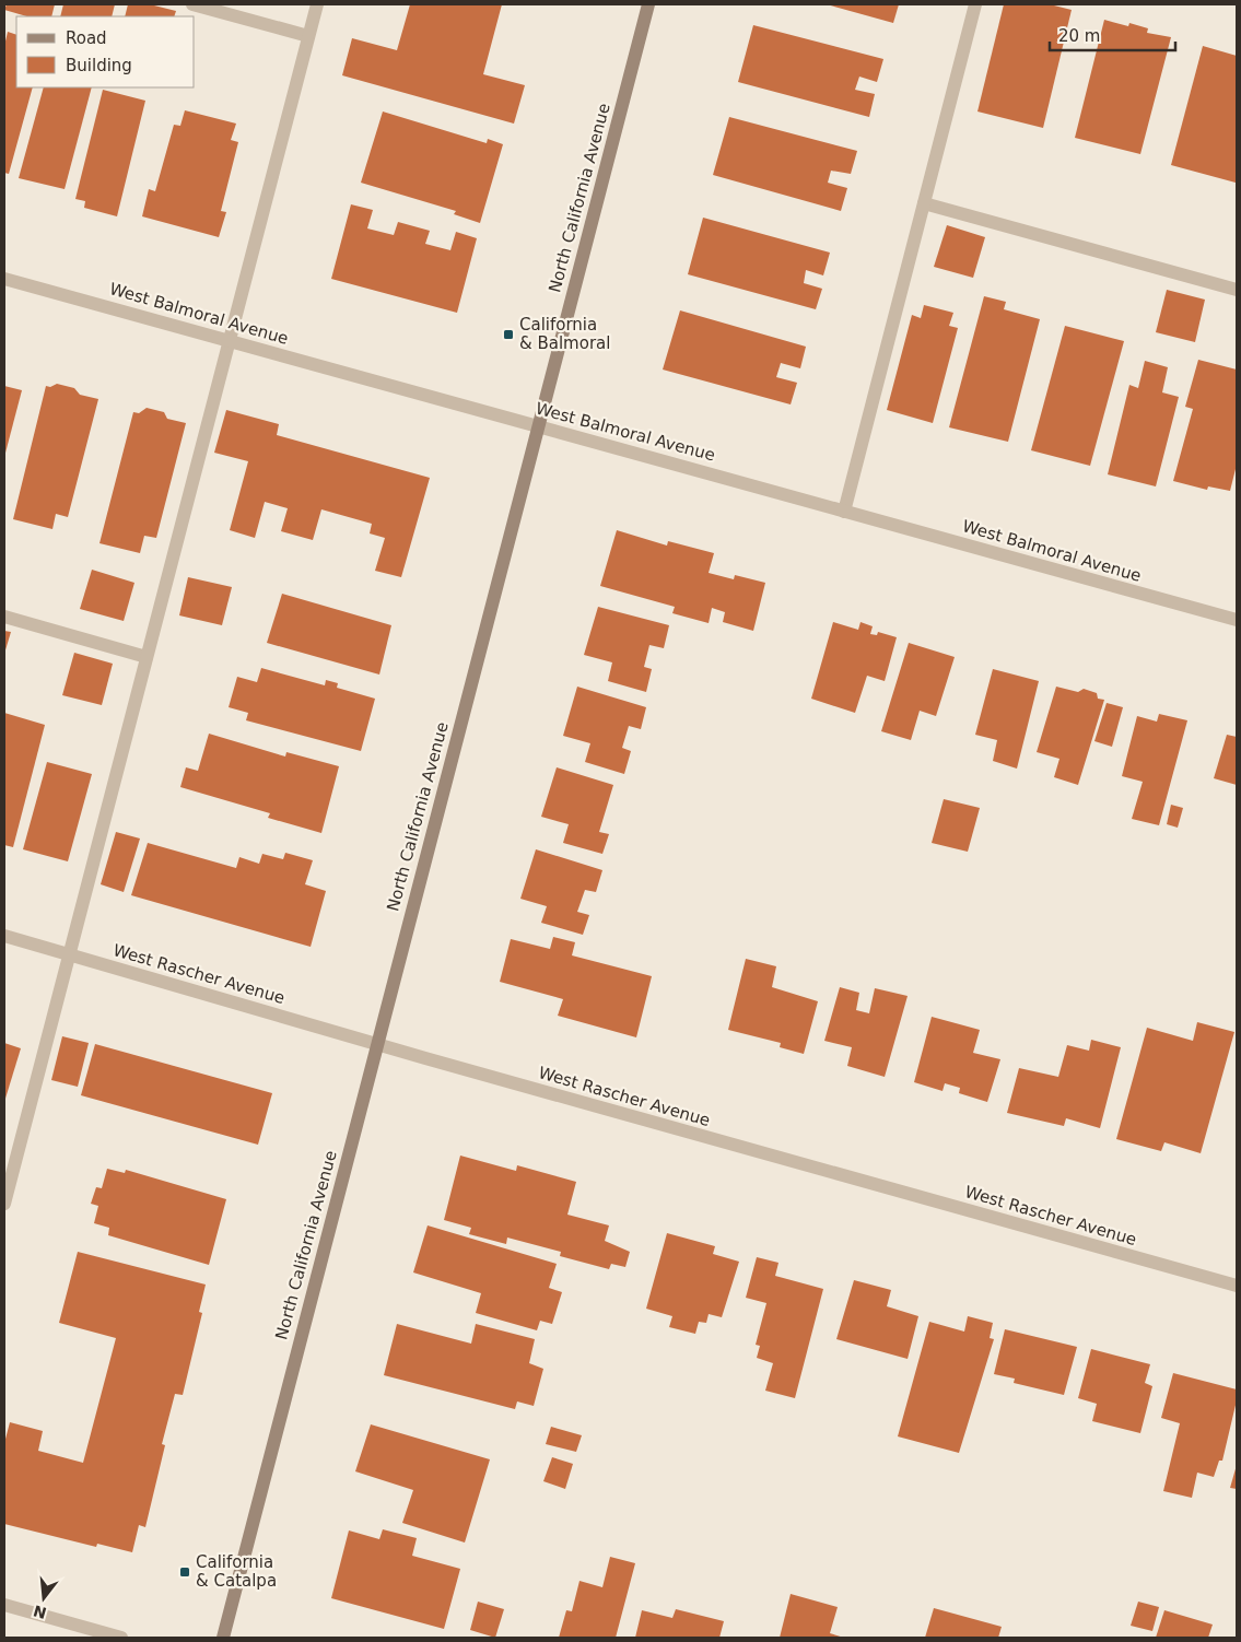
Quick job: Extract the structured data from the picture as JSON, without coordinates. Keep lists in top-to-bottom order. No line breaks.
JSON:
{"streets":{"main road":["North California Avenue"],"street":["West Balmoral Avenue","West Rascher Avenue"]},"crossings":[["North California Avenue","West Balmoral Avenue"],["North California Avenue","West Rascher Avenue"]],"places":{"transit":["California & Balmoral","California & Catalpa"]},"legend":["Road","Building"],"scale_bar":"20 m","north":"bottom"}
